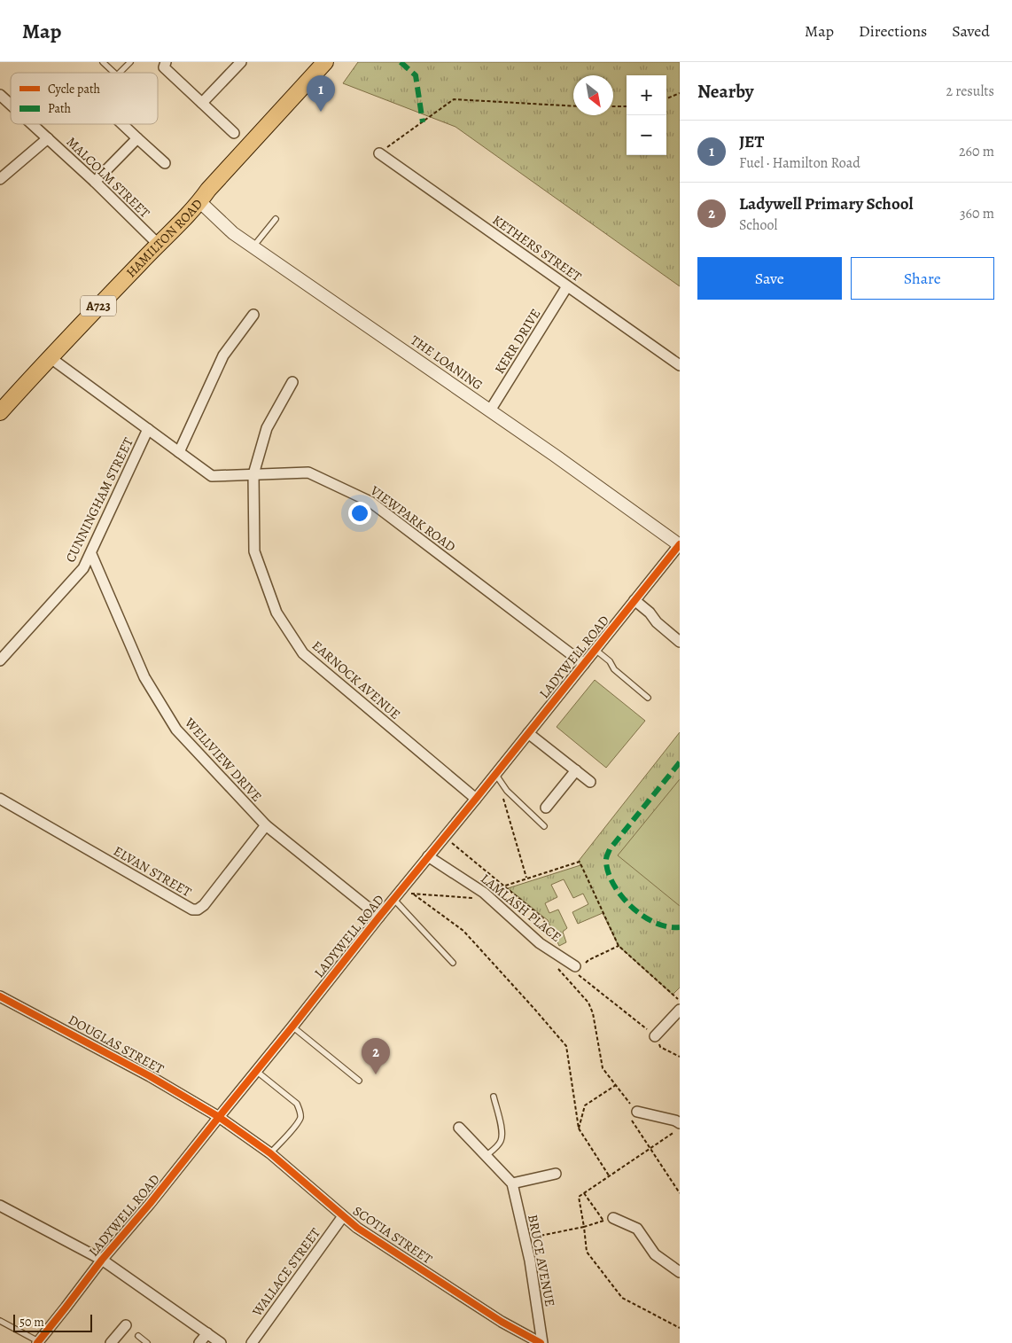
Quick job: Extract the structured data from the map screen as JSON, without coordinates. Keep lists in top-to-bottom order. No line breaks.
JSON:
{"streets":{"main road":["HAMILTON ROAD","A723"],"street":["MALCOLM STREET","KETHERS STREET","KERR DRIVE","THE LOANING","CUNNINGHAM STREET","VIEWPARK ROAD","LADYWELL ROAD","EARNOCK AVENUE","WELLVIEW DRIVE","ELVAN STREET","LAMLASH PLACE","DOUGLAS STREET","SCOTIA STREET","BRUCE AVENUE","WALLACE STREET"]},"crossings":[["MALCOLM STREET","HAMILTON ROAD"],["HAMILTON ROAD","THE LOANING"],["HAMILTON ROAD","VIEWPARK ROAD"],["KETHERS STREET","KERR DRIVE"],["KERR DRIVE","THE LOANING"],["THE LOANING","LADYWELL ROAD"],["CUNNINGHAM STREET","VIEWPARK ROAD"],["CUNNINGHAM STREET","WELLVIEW DRIVE"],["VIEWPARK ROAD","LADYWELL ROAD"],["VIEWPARK ROAD","EARNOCK AVENUE"],["LADYWELL ROAD","EARNOCK AVENUE"],["LADYWELL ROAD","WELLVIEW DRIVE"],["LADYWELL ROAD","LAMLASH PLACE"],["LADYWELL ROAD","DOUGLAS STREET"],["LADYWELL ROAD","SCOTIA STREET"],["WELLVIEW DRIVE","ELVAN STREET"],["DOUGLAS STREET","SCOTIA STREET"],["SCOTIA STREET","BRUCE AVENUE"],["SCOTIA STREET","WALLACE STREET"]],"legend":["Cycle path","Path"],"scale_bar":"50 m","north":"bottom right","page":{"header":"Map","nav":["Map","Directions","Saved"],"heading":["Nearby","2 results"],"map_buttons":["+","−"],"pins":["1","2"],"list":[{"mark":"1","name":"JET","note":"Fuel · Hamilton Road","value":"260 m"},{"mark":"2","name":"Ladywell Primary School","note":"School","value":"360 m"}],"buttons":["Save","Share"],"scale":"50 m"}}
